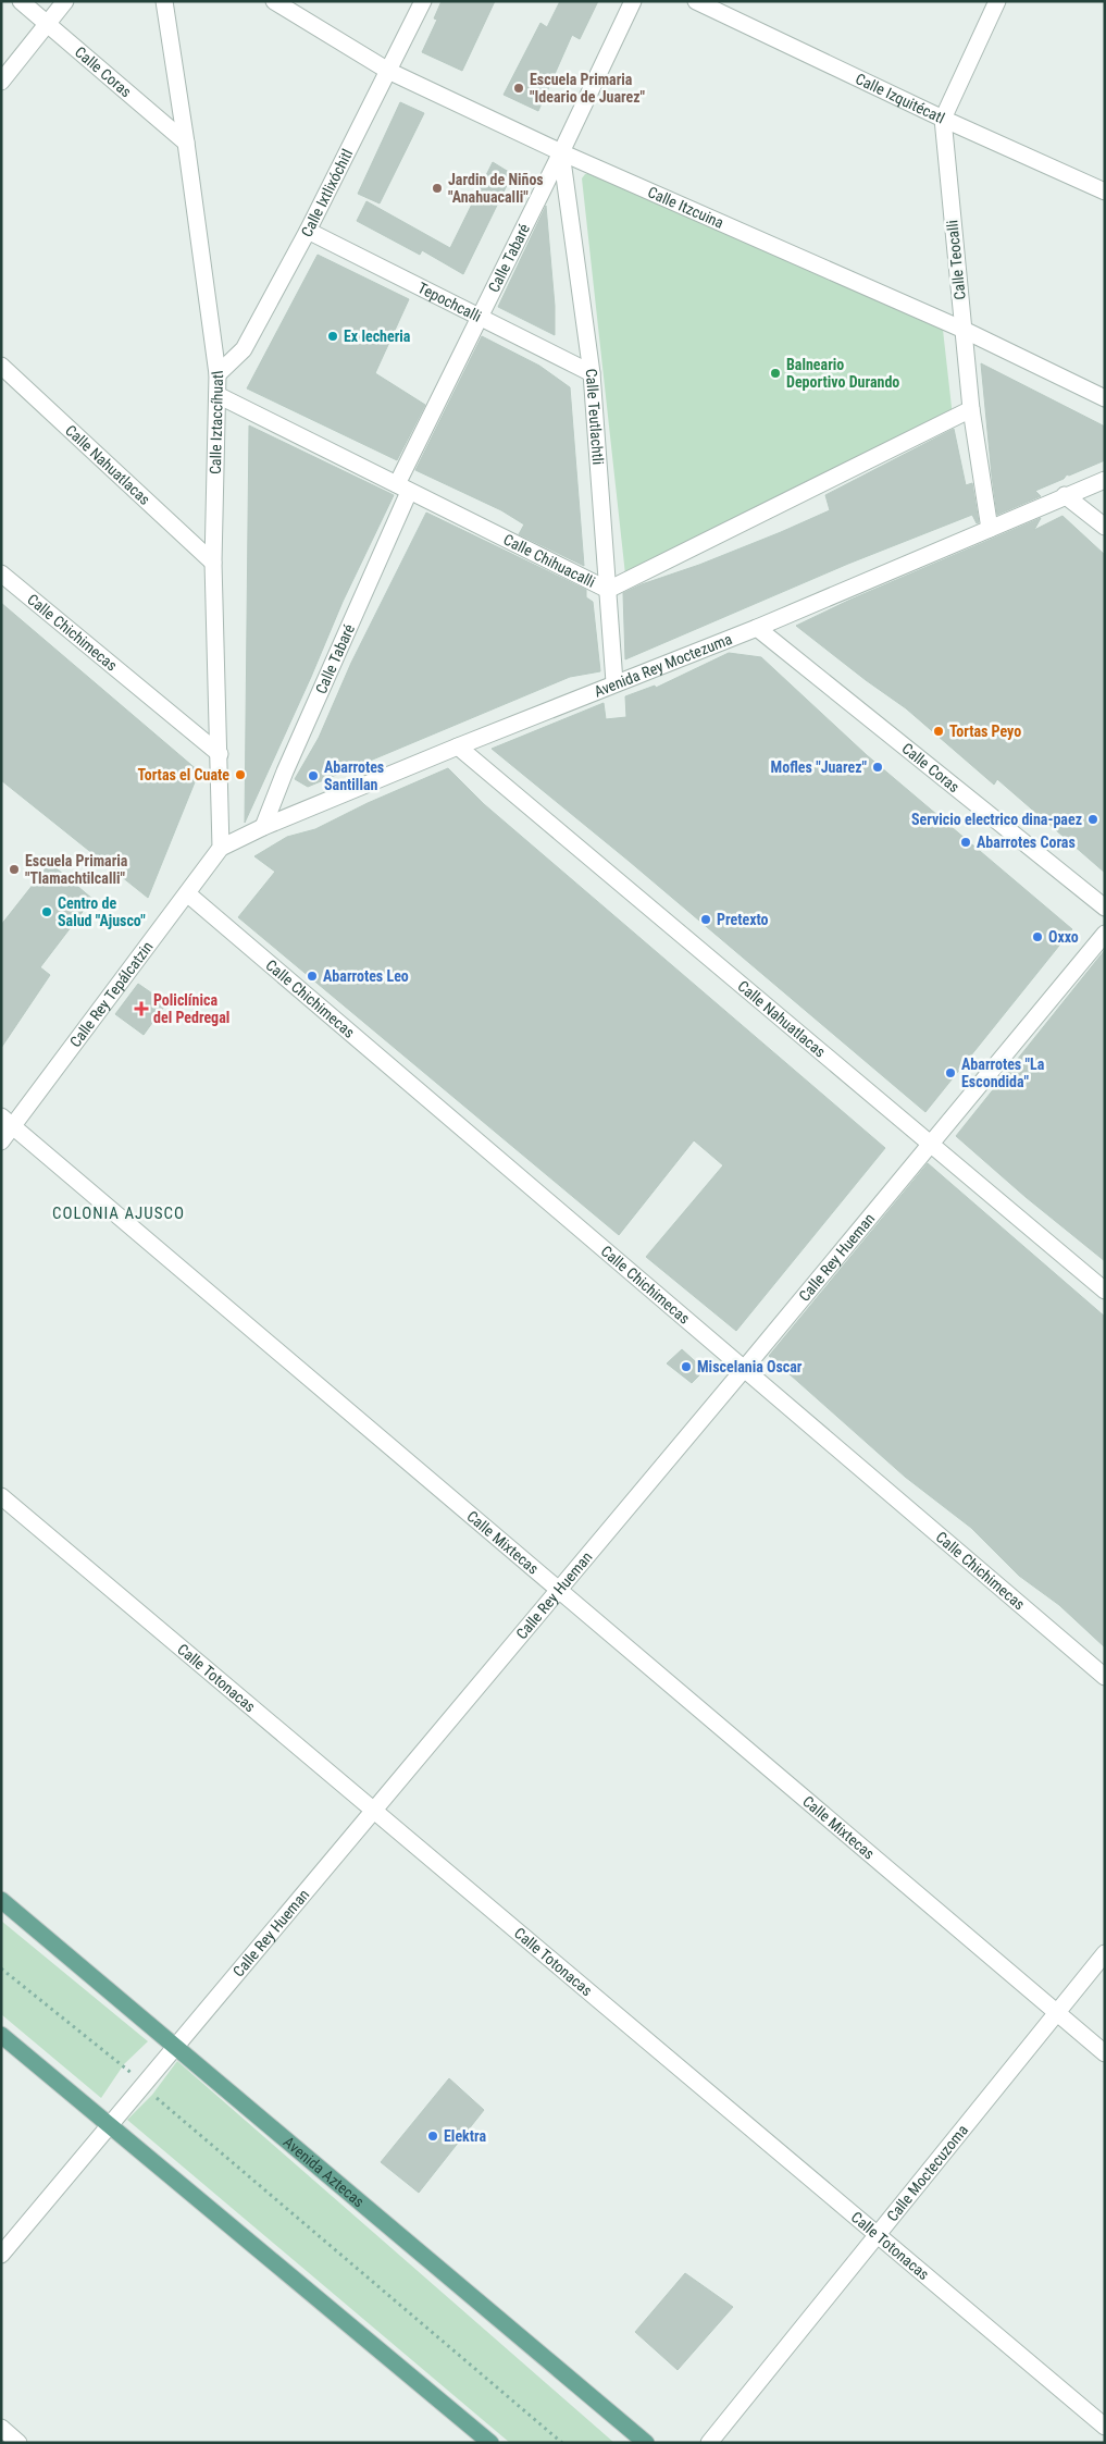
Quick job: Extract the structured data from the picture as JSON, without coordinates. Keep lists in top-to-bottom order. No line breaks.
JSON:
{"streets":{"main road":["Avenida Aztecas"],"street":["Calle Coras","Calle Izquitécatl","Calle Ixtlixóchitl","Calle Itzcuina","Calle Tabaré","Calle Teocalli","Tepochcalli","Calle Teutlachtli","Calle Iztaccíhuatl","Calle Nahuatlacas","Calle Chihuacalli","Calle Chichimecas","Avenida Rey Moctezuma","Calle Rey Tepálcatzin","Calle Rey Hueman","Calle Mixtecas","Calle Totonacas","Calle Moctecuzoma"]},"crossings":[["Calle Coras","Calle Iztaccíhuatl"],["Calle Coras","Avenida Rey Moctezuma"],["Calle Izquitécatl","Calle Teocalli"],["Calle Ixtlixóchitl","Calle Itzcuina"],["Calle Ixtlixóchitl","Tepochcalli"],["Calle Ixtlixóchitl","Calle Iztaccíhuatl"],["Calle Itzcuina","Calle Tabaré"],["Calle Itzcuina","Calle Teocalli"],["Calle Itzcuina","Calle Teutlachtli"],["Calle Tabaré","Tepochcalli"],["Calle Tabaré","Calle Teutlachtli"],["Calle Tabaré","Calle Chihuacalli"],["Calle Tabaré","Avenida Rey Moctezuma"],["Calle Teocalli","Calle Chihuacalli"],["Calle Teocalli","Avenida Rey Moctezuma"],["Tepochcalli","Calle Teutlachtli"],["Calle Teutlachtli","Calle Chihuacalli"],["Calle Teutlachtli","Avenida Rey Moctezuma"],["Calle Iztaccíhuatl","Calle Nahuatlacas"],["Calle Iztaccíhuatl","Calle Chihuacalli"],["Calle Iztaccíhuatl","Calle Chichimecas"],["Calle Iztaccíhuatl","Avenida Rey Moctezuma"],["Calle Iztaccíhuatl","Calle Rey Tepálcatzin"],["Calle Nahuatlacas","Avenida Rey Moctezuma"],["Calle Nahuatlacas","Calle Rey Hueman"],["Calle Chichimecas","Calle Rey Tepálcatzin"],["Calle Chichimecas","Calle Rey Hueman"],["Avenida Rey Moctezuma","Calle Rey Tepálcatzin"],["Calle Rey Tepálcatzin","Calle Mixtecas"],["Calle Rey Hueman","Calle Mixtecas"],["Calle Rey Hueman","Calle Totonacas"],["Calle Rey Hueman","Avenida Aztecas"],["Calle Mixtecas","Calle Moctecuzoma"],["Calle Totonacas","Calle Moctecuzoma"]],"districts":["COLONIA AJUSCO"],"places":{"other":["Escuela Primaria \"Ideario de Juarez\"","Jardin de Niños \"Anahuacalli\"","Ex lecheria","Balneario Deportivo Durando","Tortas Peyo","Mofles \"Juarez\"","Tortas el Cuate","Abarrotes Santillan","Servicio electrico dina-paez","Abarrotes Coras","Escuela Primaria \"Tlamachtilcalli\"","Centro de Salud \"Ajusco\"","Pretexto","Oxxo","Abarrotes Leo","Abarrotes \"La Escondida\"","Miscelania Oscar","Elektra"],"health":["Policlínica del Pedregal"]}}
